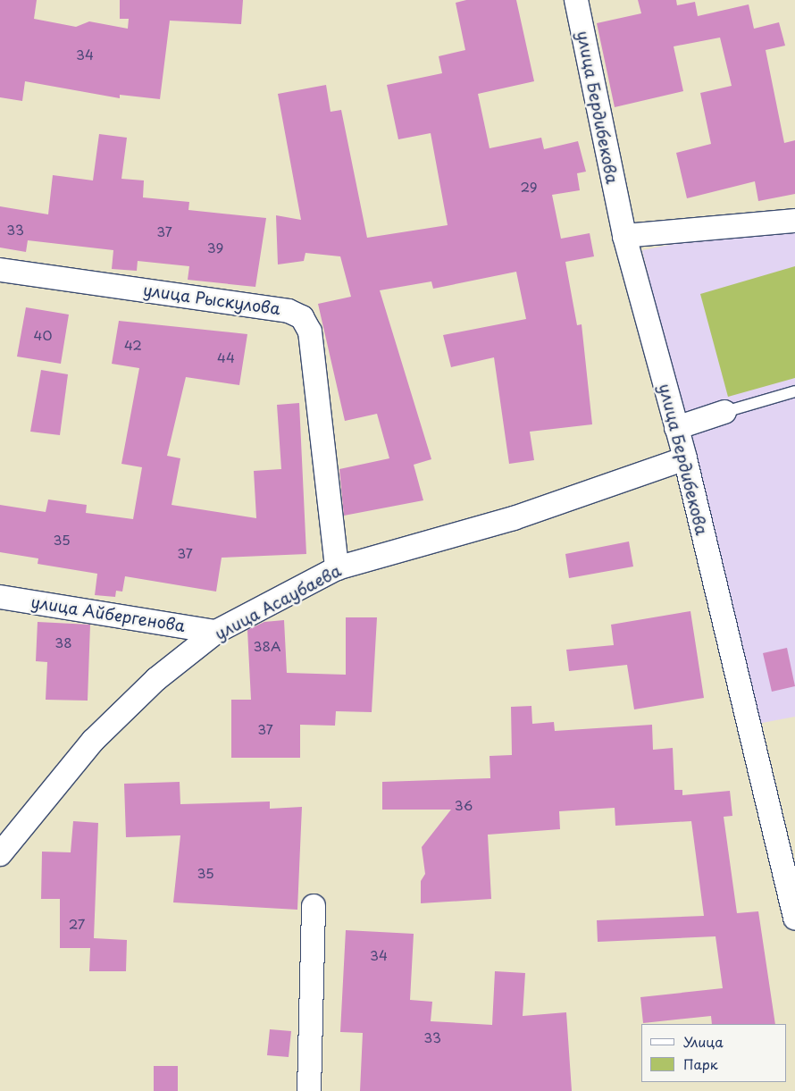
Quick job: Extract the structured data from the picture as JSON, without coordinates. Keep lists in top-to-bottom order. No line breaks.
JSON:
{"streets":{"street":["улица Бердибекова","улица Рыскулова","улица Асаубаева","улица Айбергенова"]},"crossings":[["улица Бердибекова","улица Асаубаева"],["улица Рыскулова","улица Асаубаева"],["улица Асаубаева","улица Айбергенова"]],"house_numbers":["34","29","33","37","39","40","42","44","35","37","38","38А","37","36","35","27","34","33"],"legend":["Улица","Парк"]}
